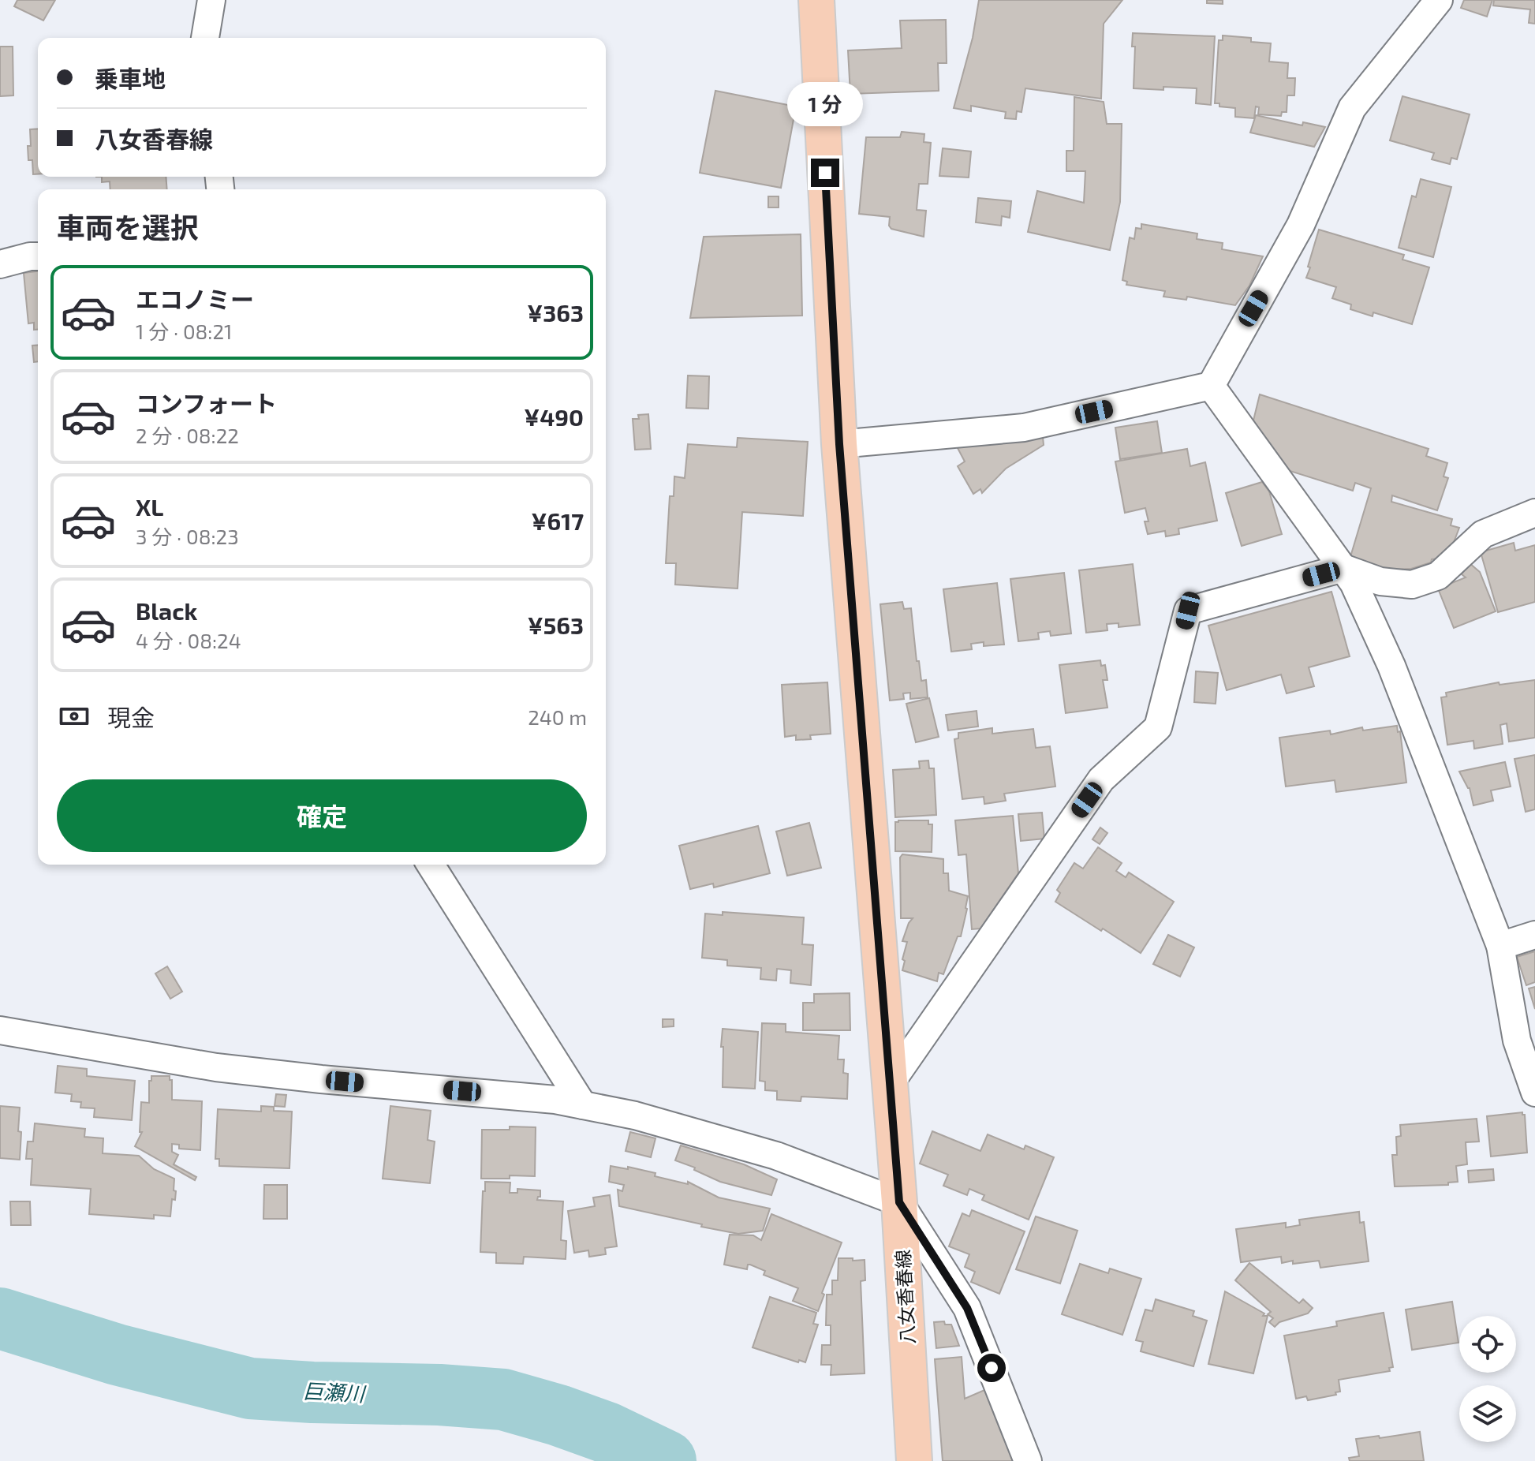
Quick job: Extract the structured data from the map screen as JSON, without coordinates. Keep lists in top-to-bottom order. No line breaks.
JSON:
{"streets":{"main road":["八女香春線"]},"water":["巨瀬川"],"page":{"banner":["乗車地","八女香春線"],"bubble":"1 分","heading":"車両を選択","list":[{"name":"エコノミー","note":"1 分 · 08:21","value":"¥363"},{"name":"コンフォート","note":"2 分 · 08:22","value":"¥490"},{"name":"XL","note":"3 分 · 08:23","value":"¥617"},{"name":"Black","note":"4 分 · 08:24","value":"¥563"}],"pay":["現金","240 m"],"buttons":"確定"}}
